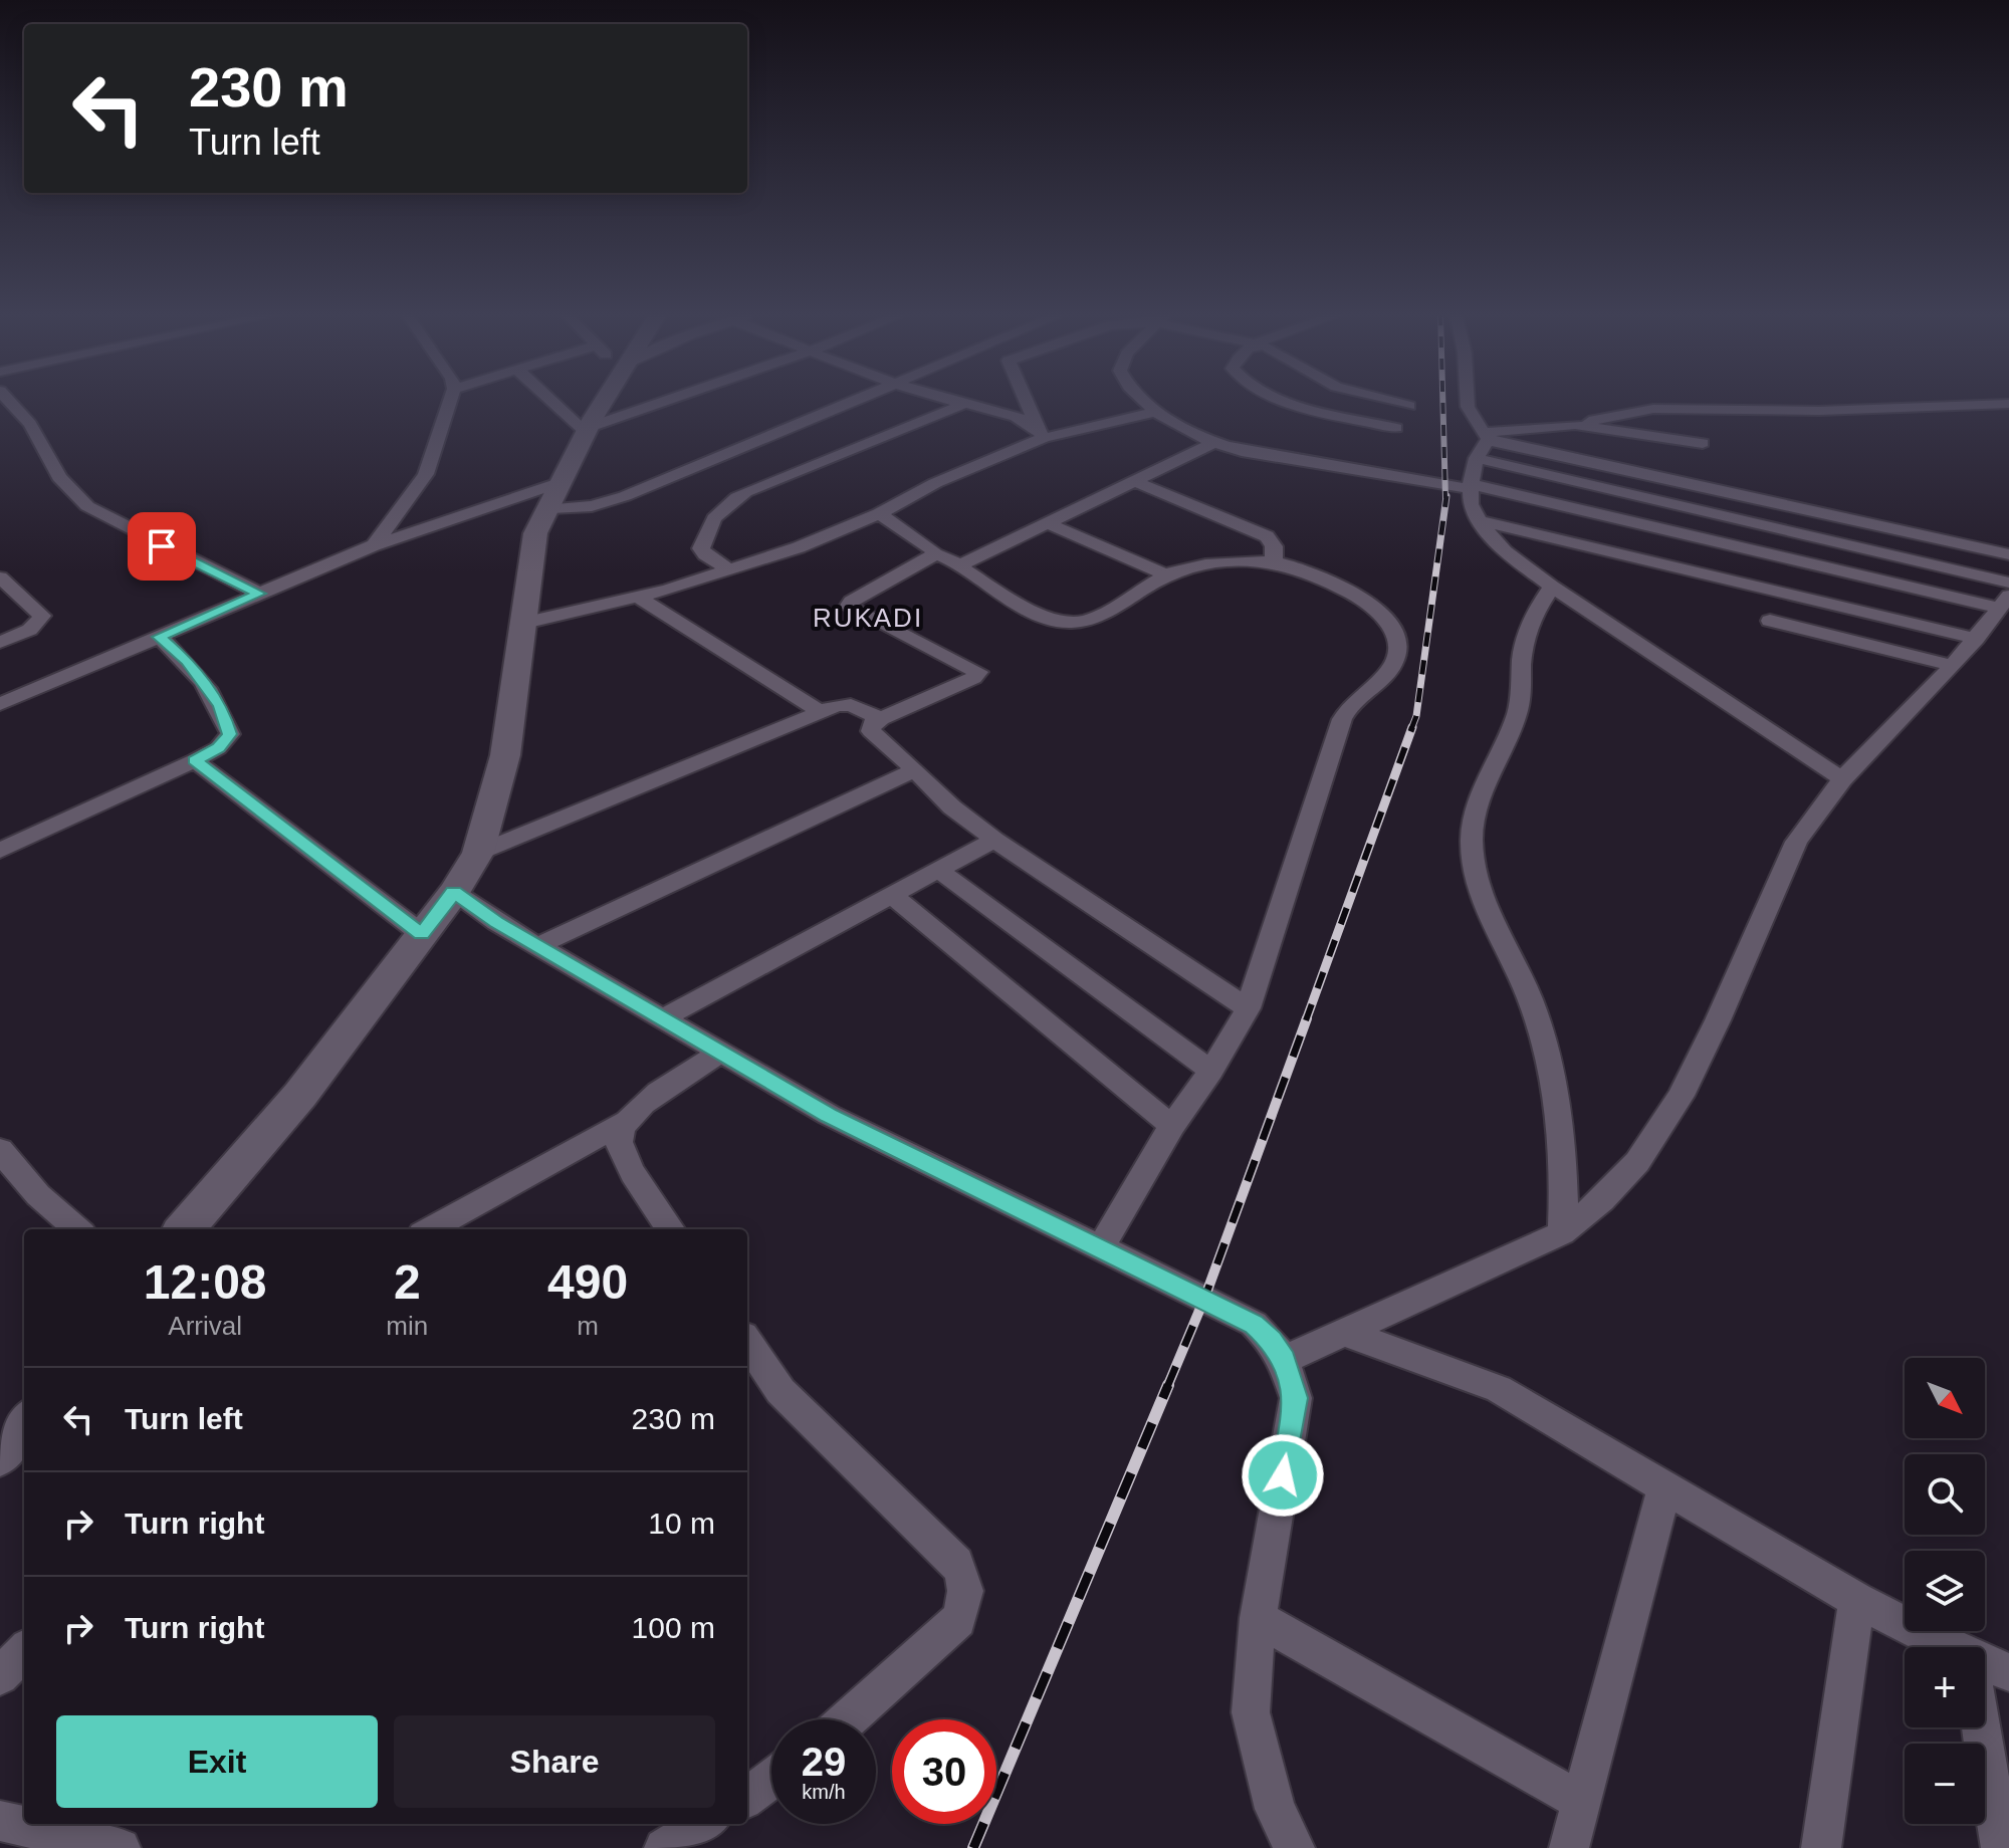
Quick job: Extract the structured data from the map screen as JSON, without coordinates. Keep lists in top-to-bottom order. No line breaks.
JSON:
{"districts":["RUKADI"],"north":"bottom right","page":{"turn":["230 m","Turn left"],"eta":["12:08","Arrival","2","min","490","m"],"map_buttons":["+","−"],"list":[{"name":"Turn left","value":"230 m"},{"name":"Turn right","value":"10 m"},{"name":"Turn right","value":"100 m"}],"buttons":["Exit","Share"],"speed":"29 km/h","limit":"30"}}
